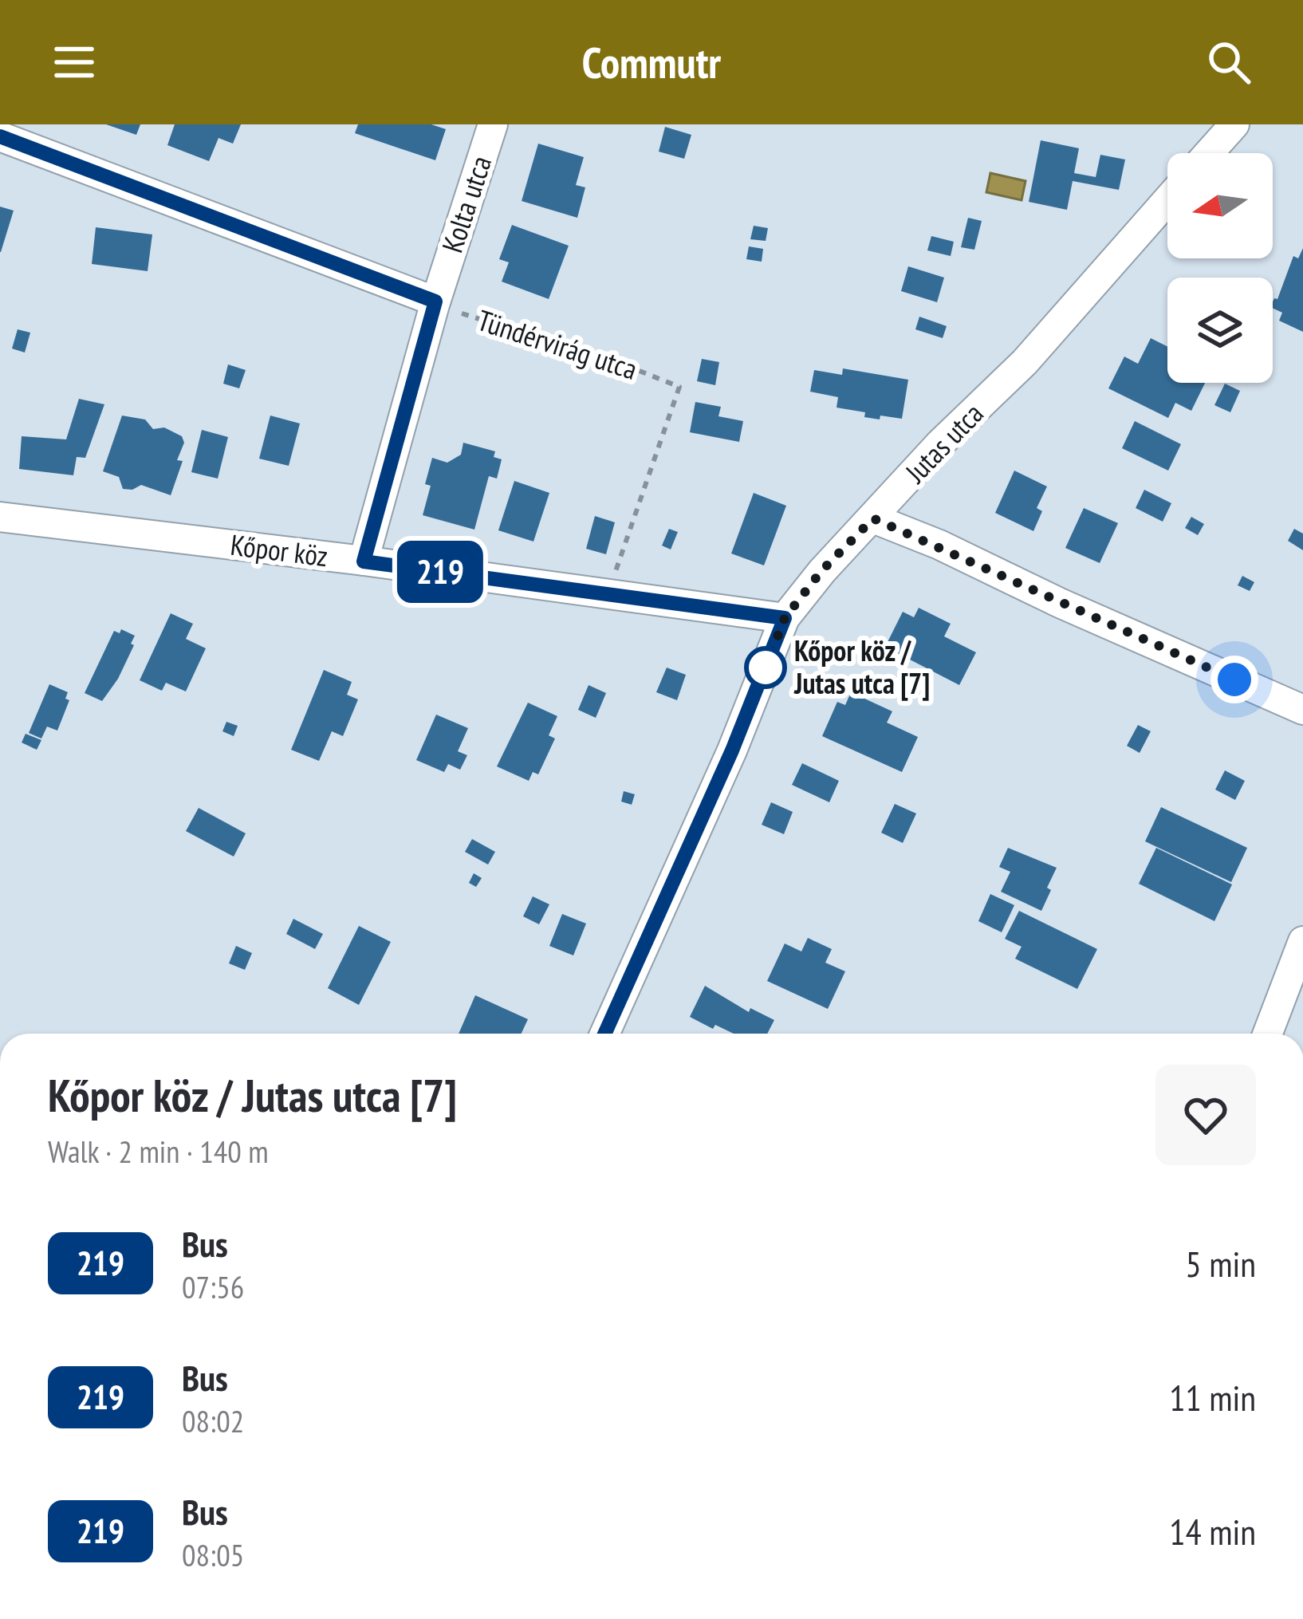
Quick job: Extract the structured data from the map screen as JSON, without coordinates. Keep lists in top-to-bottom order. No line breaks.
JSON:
{"streets":{"street":["Kolta utca","Jutas utca","Kőpor köz"],"path":["Tündérvirág utca"]},"crossings":[["Kolta utca","Tündérvirág utca"],["Kolta utca","Kőpor köz"],["Tündérvirág utca","Kőpor köz"],["Jutas utca","Kőpor köz"]],"places":["Kőpor köz / Jutas utca [7]"],"lines":["bus line 219"],"north":"left","page":{"header":"Commutr","on_map":"219","heading":["Kőpor köz / Jutas utca [7]","Walk · 2 min · 140 m"],"list":[{"mark":"219","name":"Bus","note":"07:56","value":"5 min"},{"mark":"219","name":"Bus","note":"08:02","value":"11 min"},{"mark":"219","name":"Bus","note":"08:05","value":"14 min"}]}}
